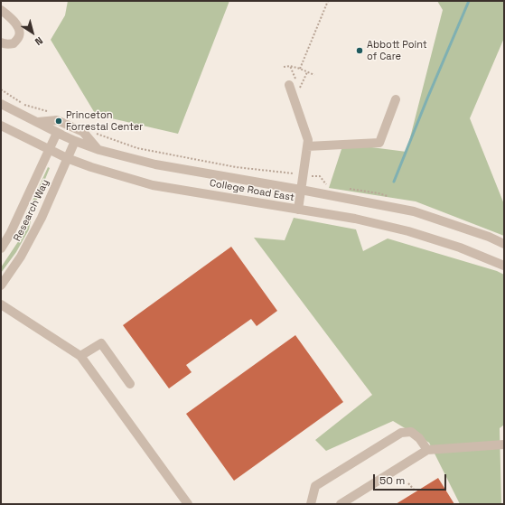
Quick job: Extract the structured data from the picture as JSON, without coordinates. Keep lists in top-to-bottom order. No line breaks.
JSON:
{"streets":{"street":["College Road East","Research Way"]},"crossings":[["College Road East","Research Way"]],"places":["Abbott Point of Care","Princeton Forrestal Center"],"scale_bar":"50 m","north":"bottom right"}
